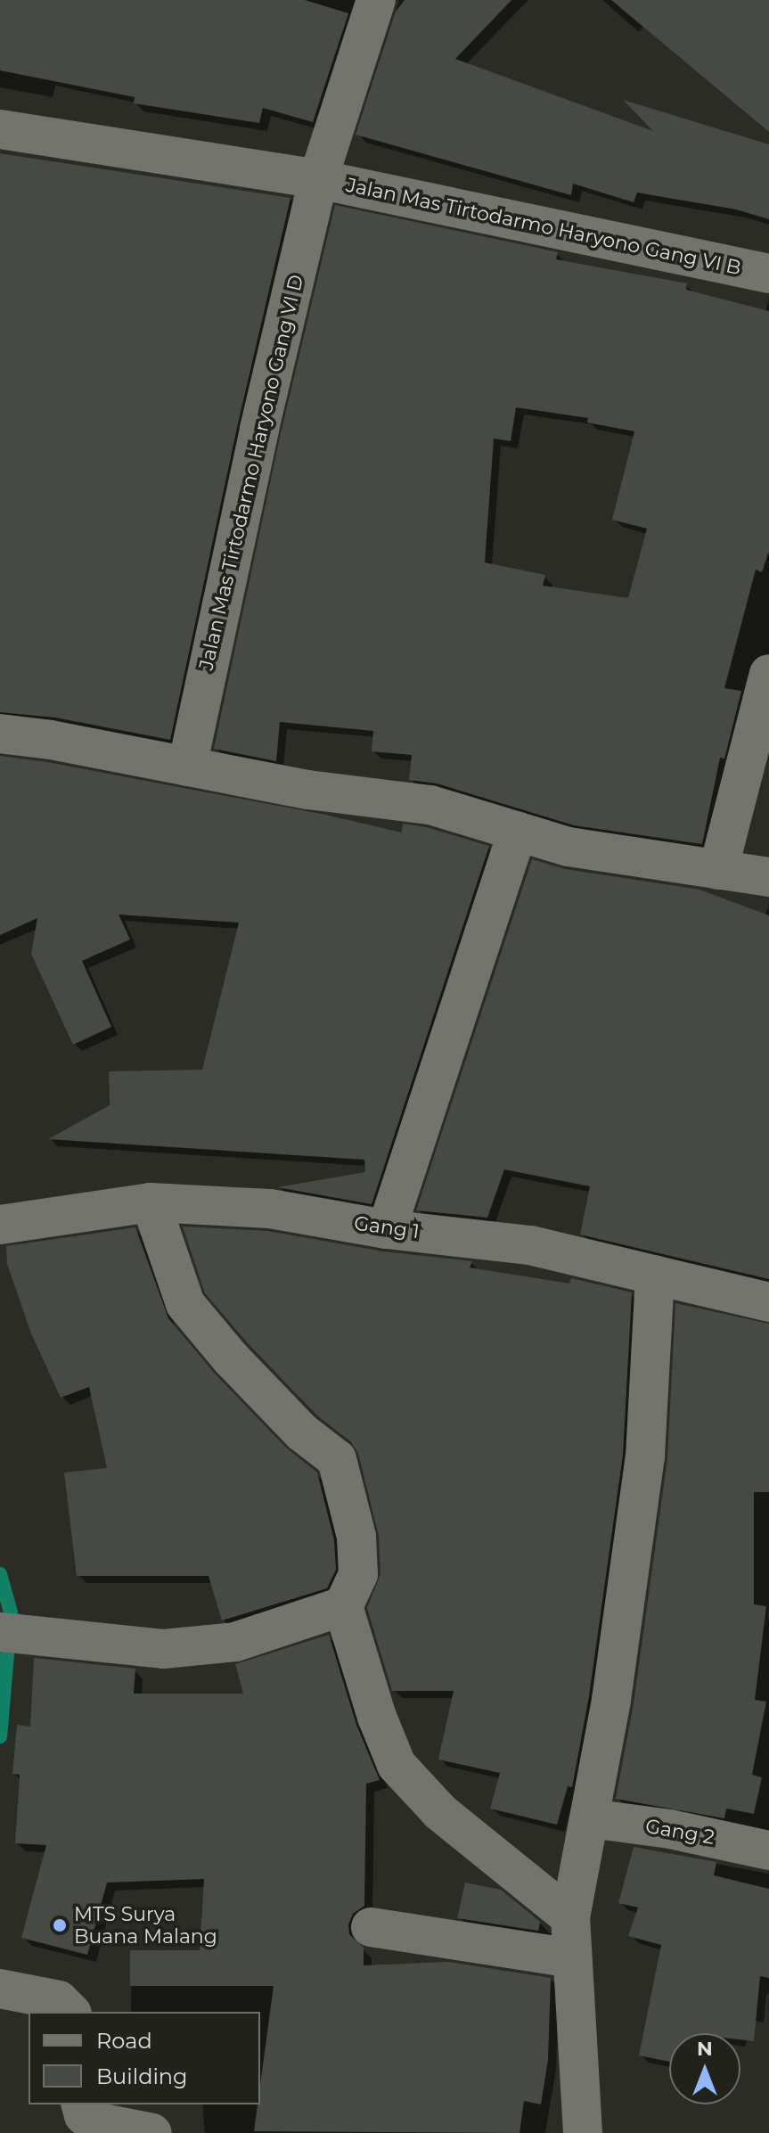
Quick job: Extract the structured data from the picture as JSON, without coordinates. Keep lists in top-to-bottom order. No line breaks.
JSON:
{"streets":{"street":["Jalan Mas Tirtodarmo Haryono Gang VI B","Jalan Mas Tirtodarmo Haryono Gang VI D","Gang 1","Gang 2"]},"crossings":[["Jalan Mas Tirtodarmo Haryono Gang VI B","Jalan Mas Tirtodarmo Haryono Gang VI D"]],"places":["MTS Surya Buana Malang"],"legend":["Road","Building"],"north":"top"}
